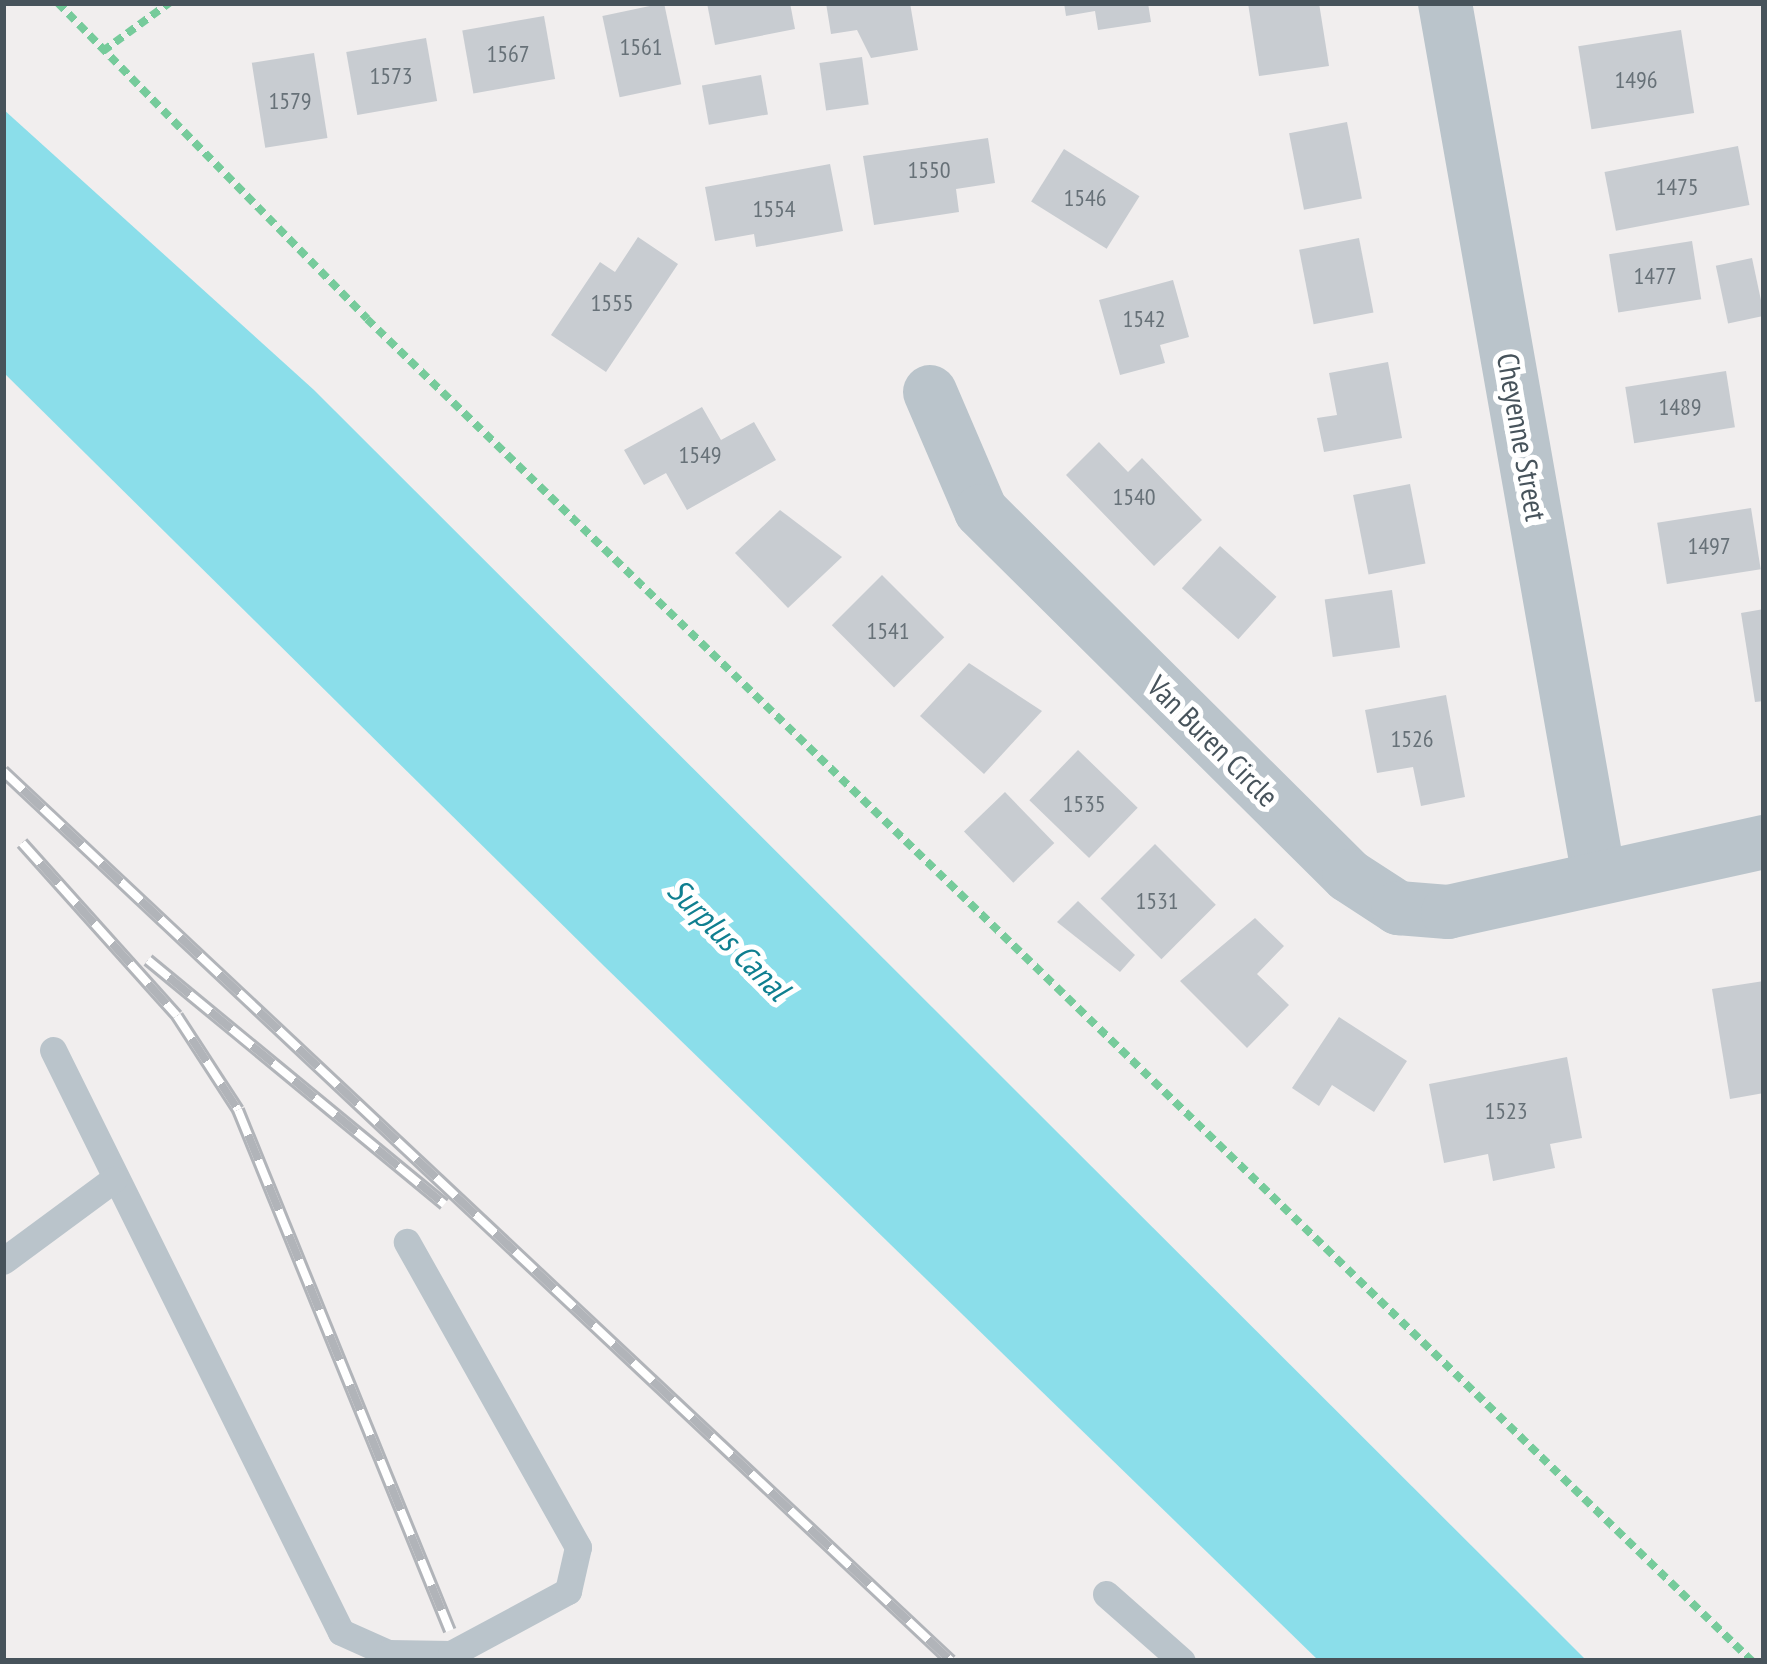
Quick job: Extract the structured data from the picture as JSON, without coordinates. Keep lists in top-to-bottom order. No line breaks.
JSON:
{"streets":{"street":["Cheyenne Street","Van Buren Circle"]},"crossings":[["Cheyenne Street","Van Buren Circle"]],"water":["Surplus Canal"],"house_numbers":["1561","1567","1573","1496","1579","1550","1475","1546","1554","1477","1555","1542","1489","1549","1540","1497","1541","1526","1535","1531","1523"]}
